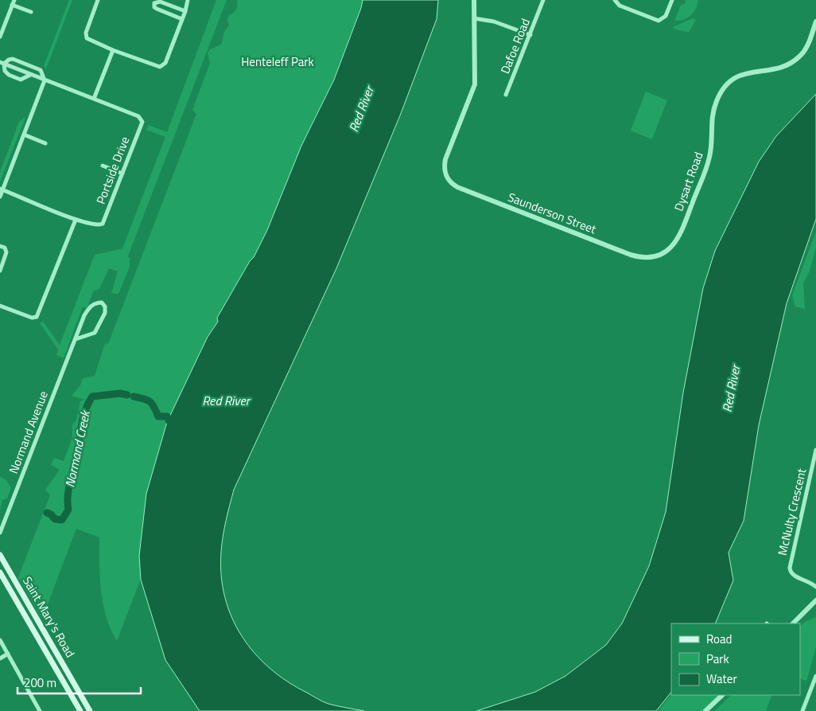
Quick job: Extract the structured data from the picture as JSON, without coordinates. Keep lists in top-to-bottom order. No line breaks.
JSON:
{"streets":{"main road":["Saint Mary's Road"],"street":["Dafoe Road","Portside Drive","Dysart Road","Saunderson Street","Normand Avenue","McNulty Crescent"]},"crossings":[["Dysart Road","Saunderson Street"]],"water":["Red River","Normand Creek"],"parks":["Henteleff Park"],"legend":["Road","Park","Water"],"scale_bar":"200 m"}
